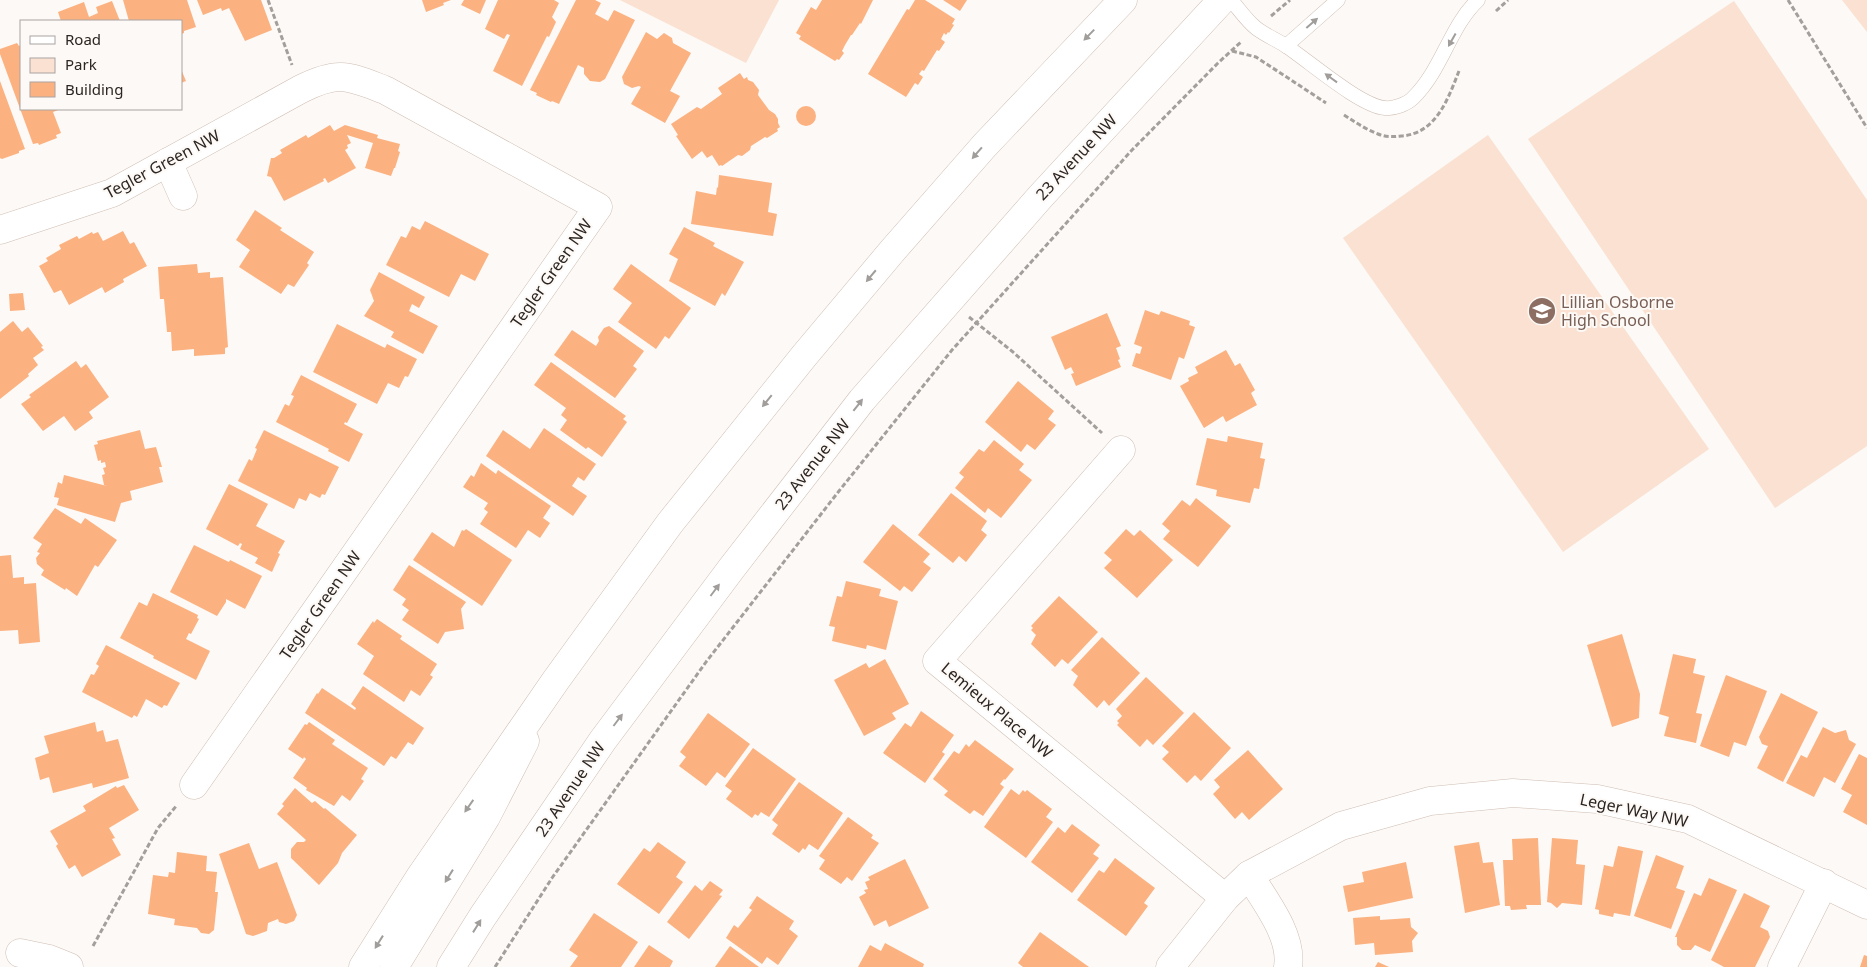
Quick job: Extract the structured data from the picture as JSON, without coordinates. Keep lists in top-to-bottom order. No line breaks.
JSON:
{"streets":{"street":["23 Avenue NW","Tegler Green NW","Lemieux Place NW","Leger Way NW"]},"crossings":[["Lemieux Place NW","Leger Way NW"]],"places":{"school or university":["Lillian Osborne High School"]},"legend":["Road","Park","Building"]}
